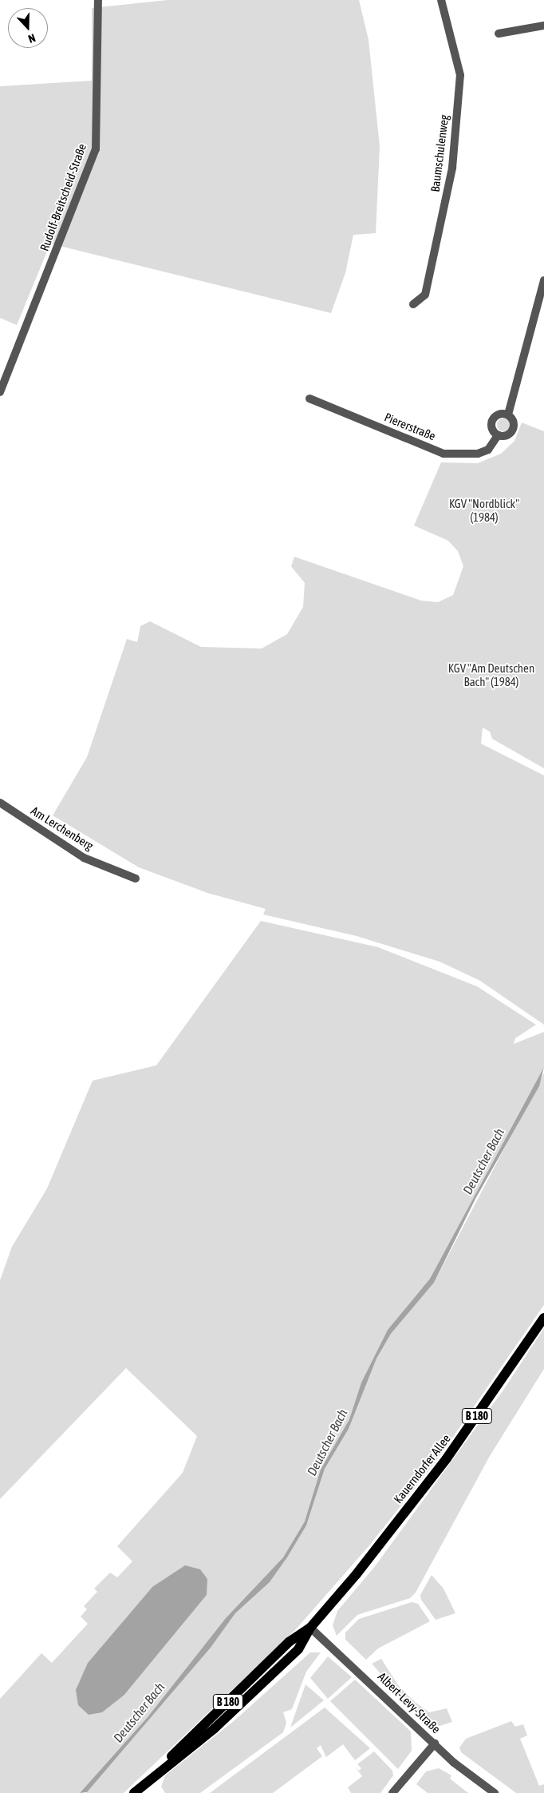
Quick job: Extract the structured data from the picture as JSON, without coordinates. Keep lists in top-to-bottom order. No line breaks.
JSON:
{"streets":{"main road":["B 180","Kauerndorfer Allee"],"street":["Baumschulenweg","Rudolf-Breitscheid-Straße","Piererstraße","Am Lerchenberg","Albert-Levy-Straße"]},"crossings":[["Kauerndorfer Allee","Albert-Levy-Straße"]],"water":["Deutscher Bach"],"parks":["KGV \"Nordblick\" (1984)","KGV \"Am Deutschen Bach\" (1984)"],"north":"bottom"}
